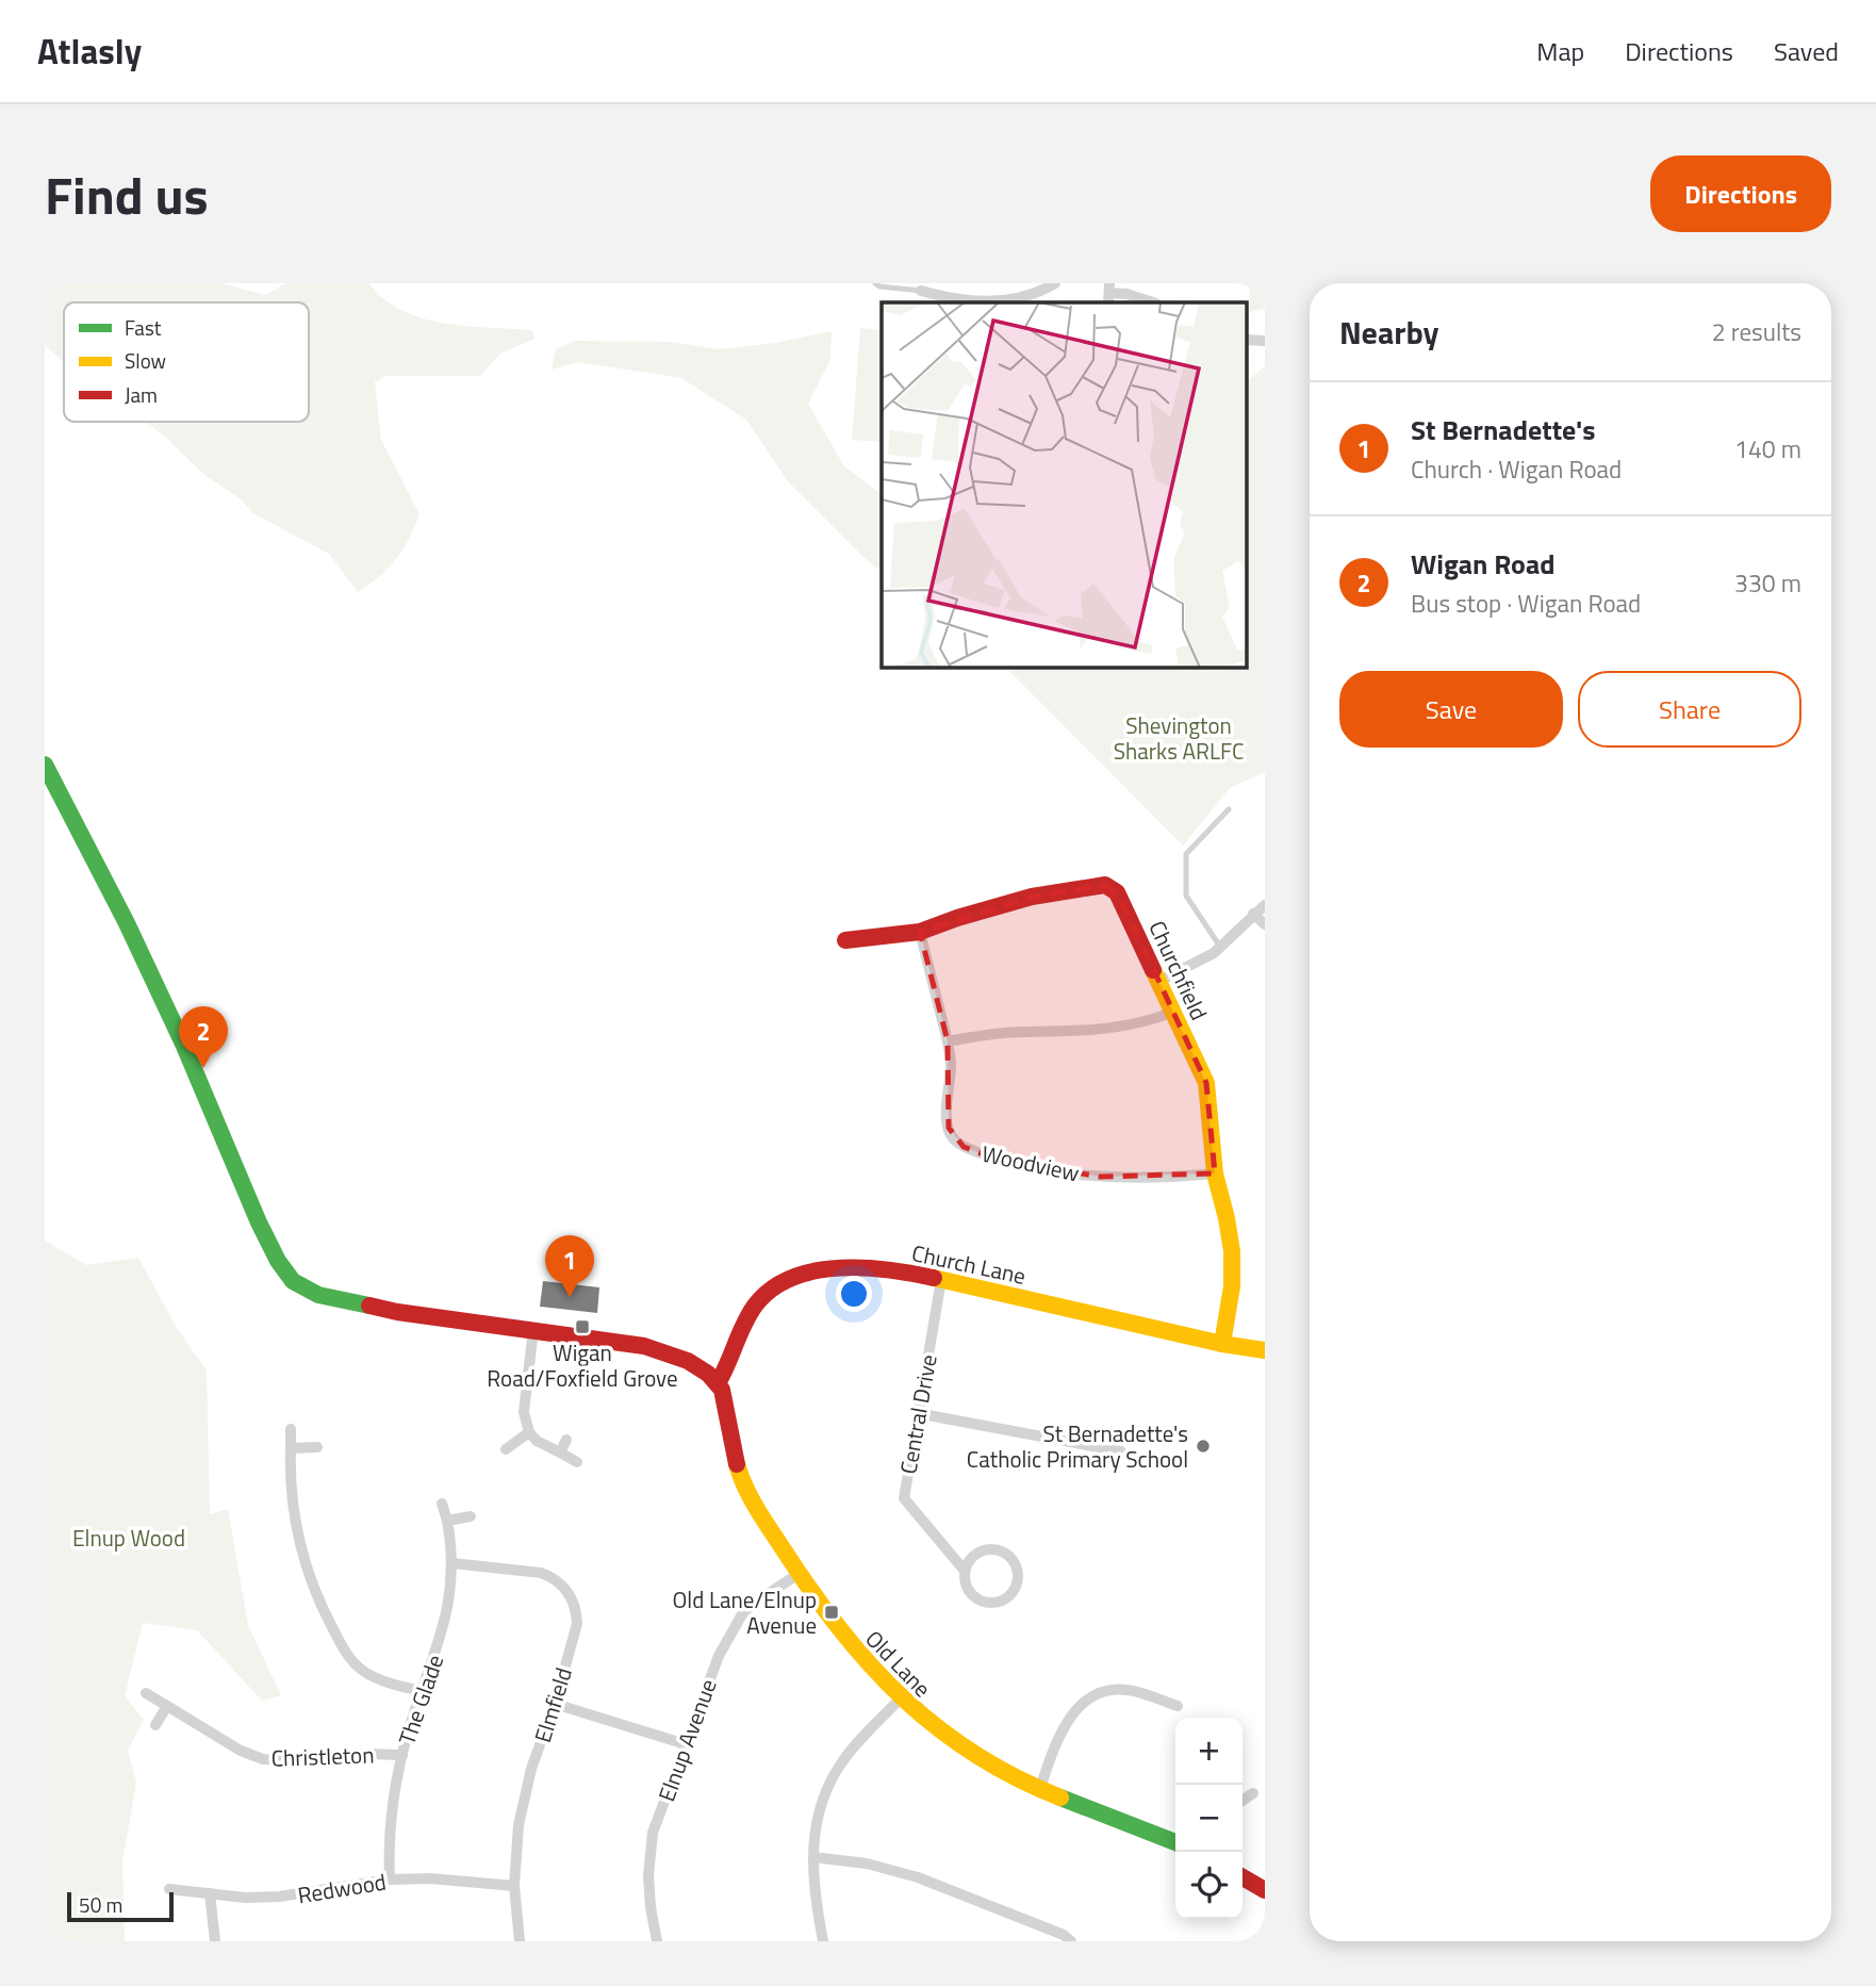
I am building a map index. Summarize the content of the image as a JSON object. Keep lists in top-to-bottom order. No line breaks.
{"streets":{"main road":["Churchfield","Church Lane","Old Lane"],"street":["Woodview","Central Drive","The Glade","Elmfield","Elnup Avenue","Christleton","Redwood"]},"crossings":[["Churchfield","Woodview"],["Churchfield","Church Lane"],["Church Lane","Central Drive"],["Church Lane","Old Lane"],["Old Lane","Elnup Avenue"],["The Glade","Elmfield"],["The Glade","Christleton"],["The Glade","Redwood"],["Elmfield","Redwood"]],"parks":["Shevington Sharks ARLFC","Elnup Wood"],"places":{"transit":["Wigan Road/Foxfield Grove","Old Lane/Elnup Avenue"],"other":["St Bernadette's Catholic Primary School"]},"legend":["Fast","Slow","Jam"],"scale_bar":"50 m","page":{"header":"Atlasly","nav":["Map","Directions","Saved"],"title":"Find us","buttons":["Directions",["Save","Share"]],"heading":["Nearby","2 results"],"list":[{"mark":"1","name":"St Bernadette's","note":"Church · Wigan Road","value":"140 m"},{"mark":"2","name":"Wigan Road","note":"Bus stop · Wigan Road","value":"330 m"}],"pins":["2","1"],"map_buttons":["+","−"],"scale":"50 m"}}
